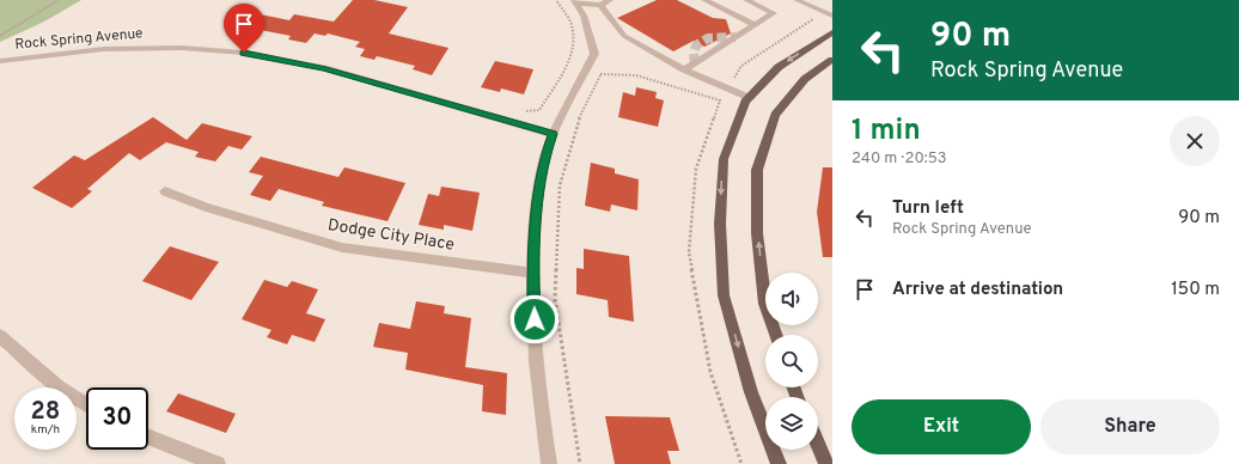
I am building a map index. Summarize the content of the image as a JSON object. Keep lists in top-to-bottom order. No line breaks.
{"streets":{"street":["Rock Spring Avenue","Dodge City Place"]},"page":{"turn":["90 m","Rock Spring Avenue"],"heading":["1 min","240 m · 20:53"],"list":[{"name":"Turn left","note":"Rock Spring Avenue","value":"90 m"},{"name":"Arrive at destination","value":"150 m"}],"speed":"28 km/h","limit":"30","buttons":["Exit","Share"]}}
